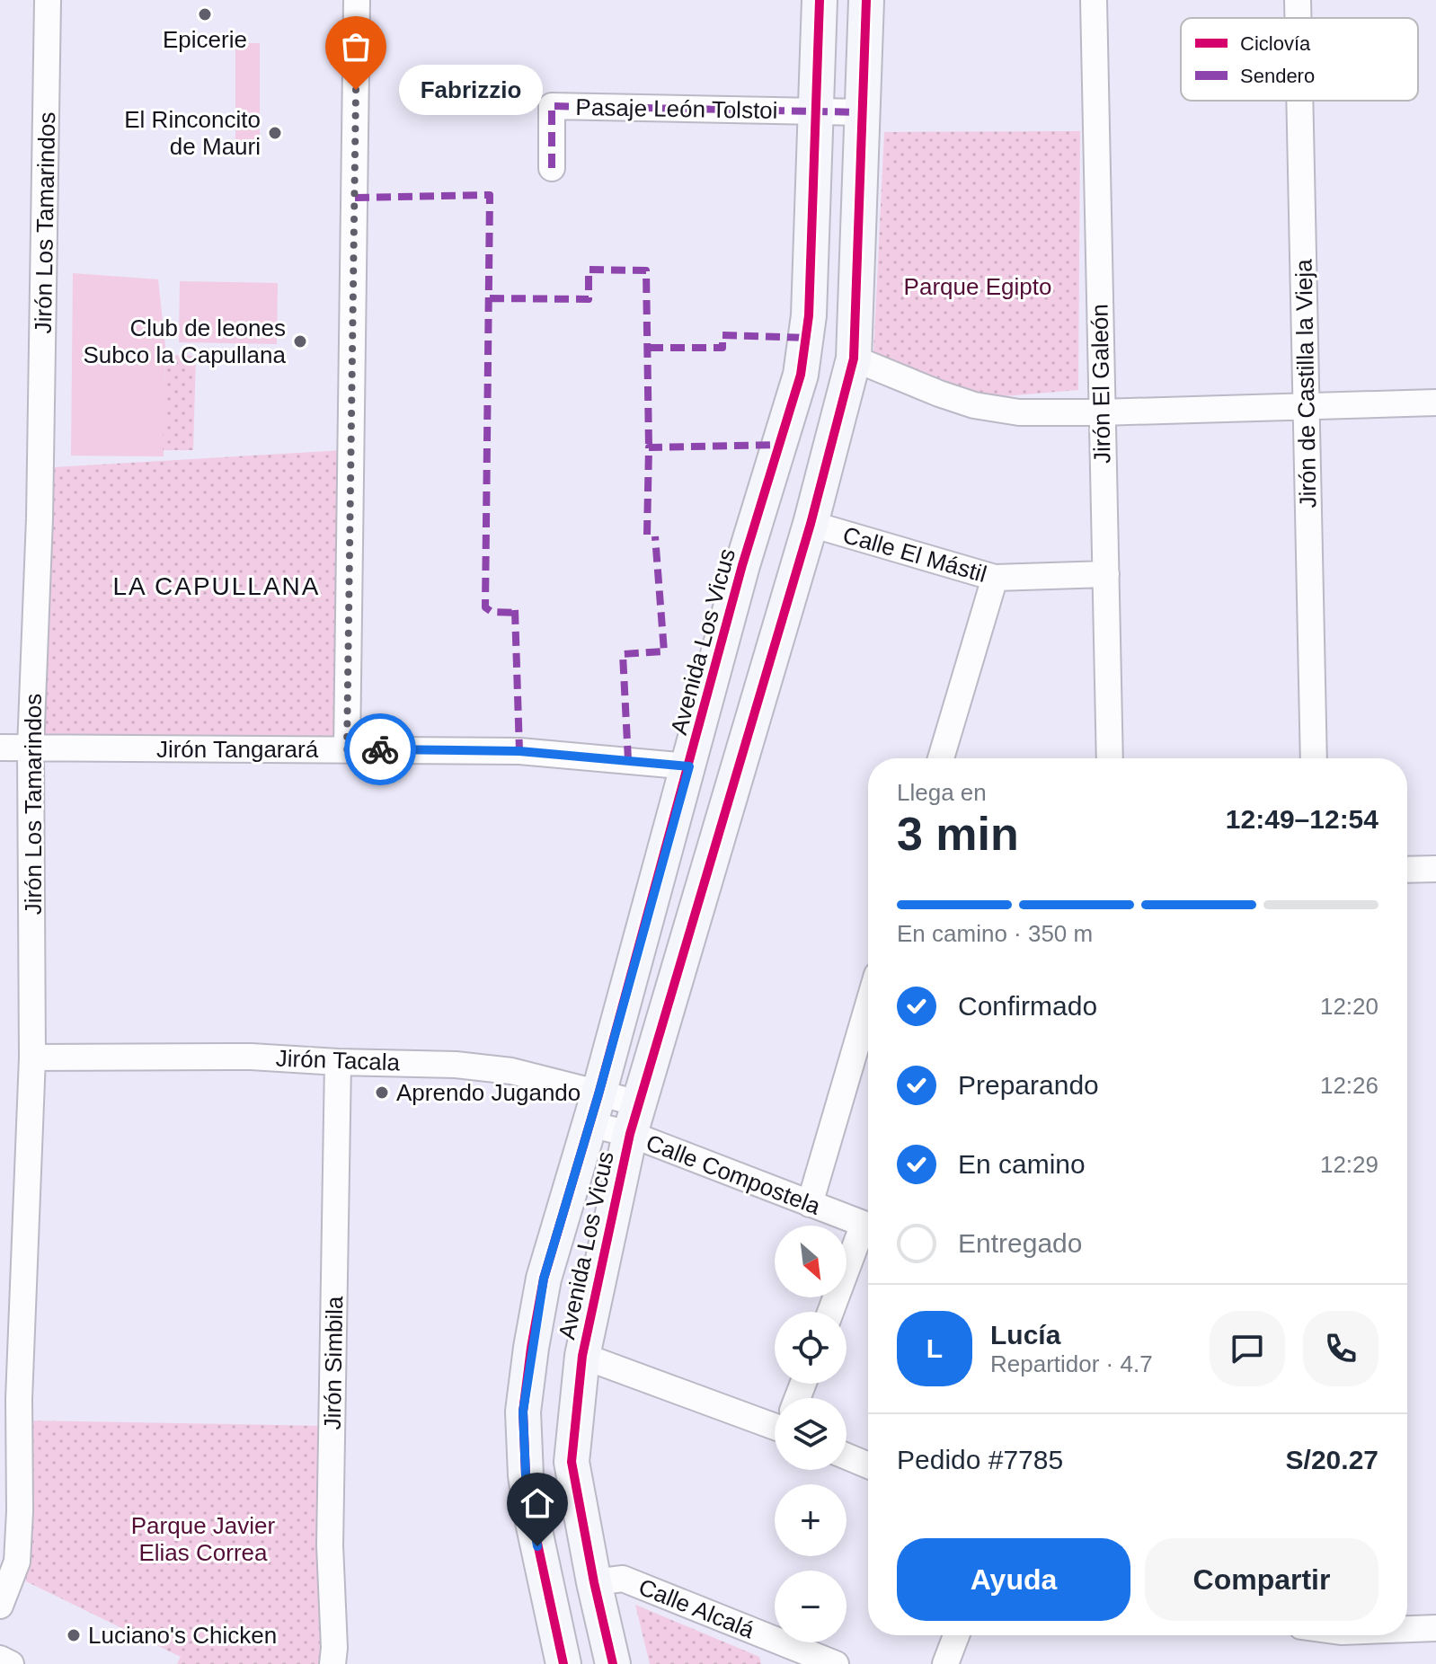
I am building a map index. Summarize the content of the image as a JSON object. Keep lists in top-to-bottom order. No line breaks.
{"streets":{"street":["Pasaje León Tolstoi","Jirón Los Tamarindos","Jirón El Galeón","Jirón de Castilla la Vieja","Calle El Mástil","Avenida Los Vicus","Jirón Tangarará","Jirón Tacala","Calle Compostela","Jirón Simbila","Calle Alcalá"]},"crossings":[["Pasaje León Tolstoi","Avenida Los Vicus"],["Jirón Los Tamarindos","Jirón Tangarará"],["Jirón Los Tamarindos","Jirón Tacala"],["Jirón El Galeón","Calle El Mástil"],["Calle El Mástil","Avenida Los Vicus"],["Avenida Los Vicus","Jirón Tangarará"],["Avenida Los Vicus","Jirón Tacala"],["Avenida Los Vicus","Calle Compostela"],["Avenida Los Vicus","Calle Alcalá"],["Jirón Tacala","Jirón Simbila"]],"districts":["LA CAPULLANA"],"parks":["Parque Egipto","Parque Javier Elias Correa"],"places":["Epicerie","Fabrizzio","El Rinconcito de Mauri","Club de leones Subco la Capullana","Aprendo Jugando","Luciano's Chicken"],"legend":["Ciclovía","Sendero"],"north":"bottom right","page":{"bubble":"Fabrizzio","heading":["3 min","Llega en","12:49–12:54"],"panel":["Lucía","Repartidor · 4.7","Pedido #7785","S/20.27"],"bar":"En camino · 350 m","list":[["Confirmado","12:20"],["Preparando","12:26"],["En camino","12:29"],"Entregado"],"map_buttons":["+","−"],"round":"L","buttons":["Ayuda","Compartir"]}}
